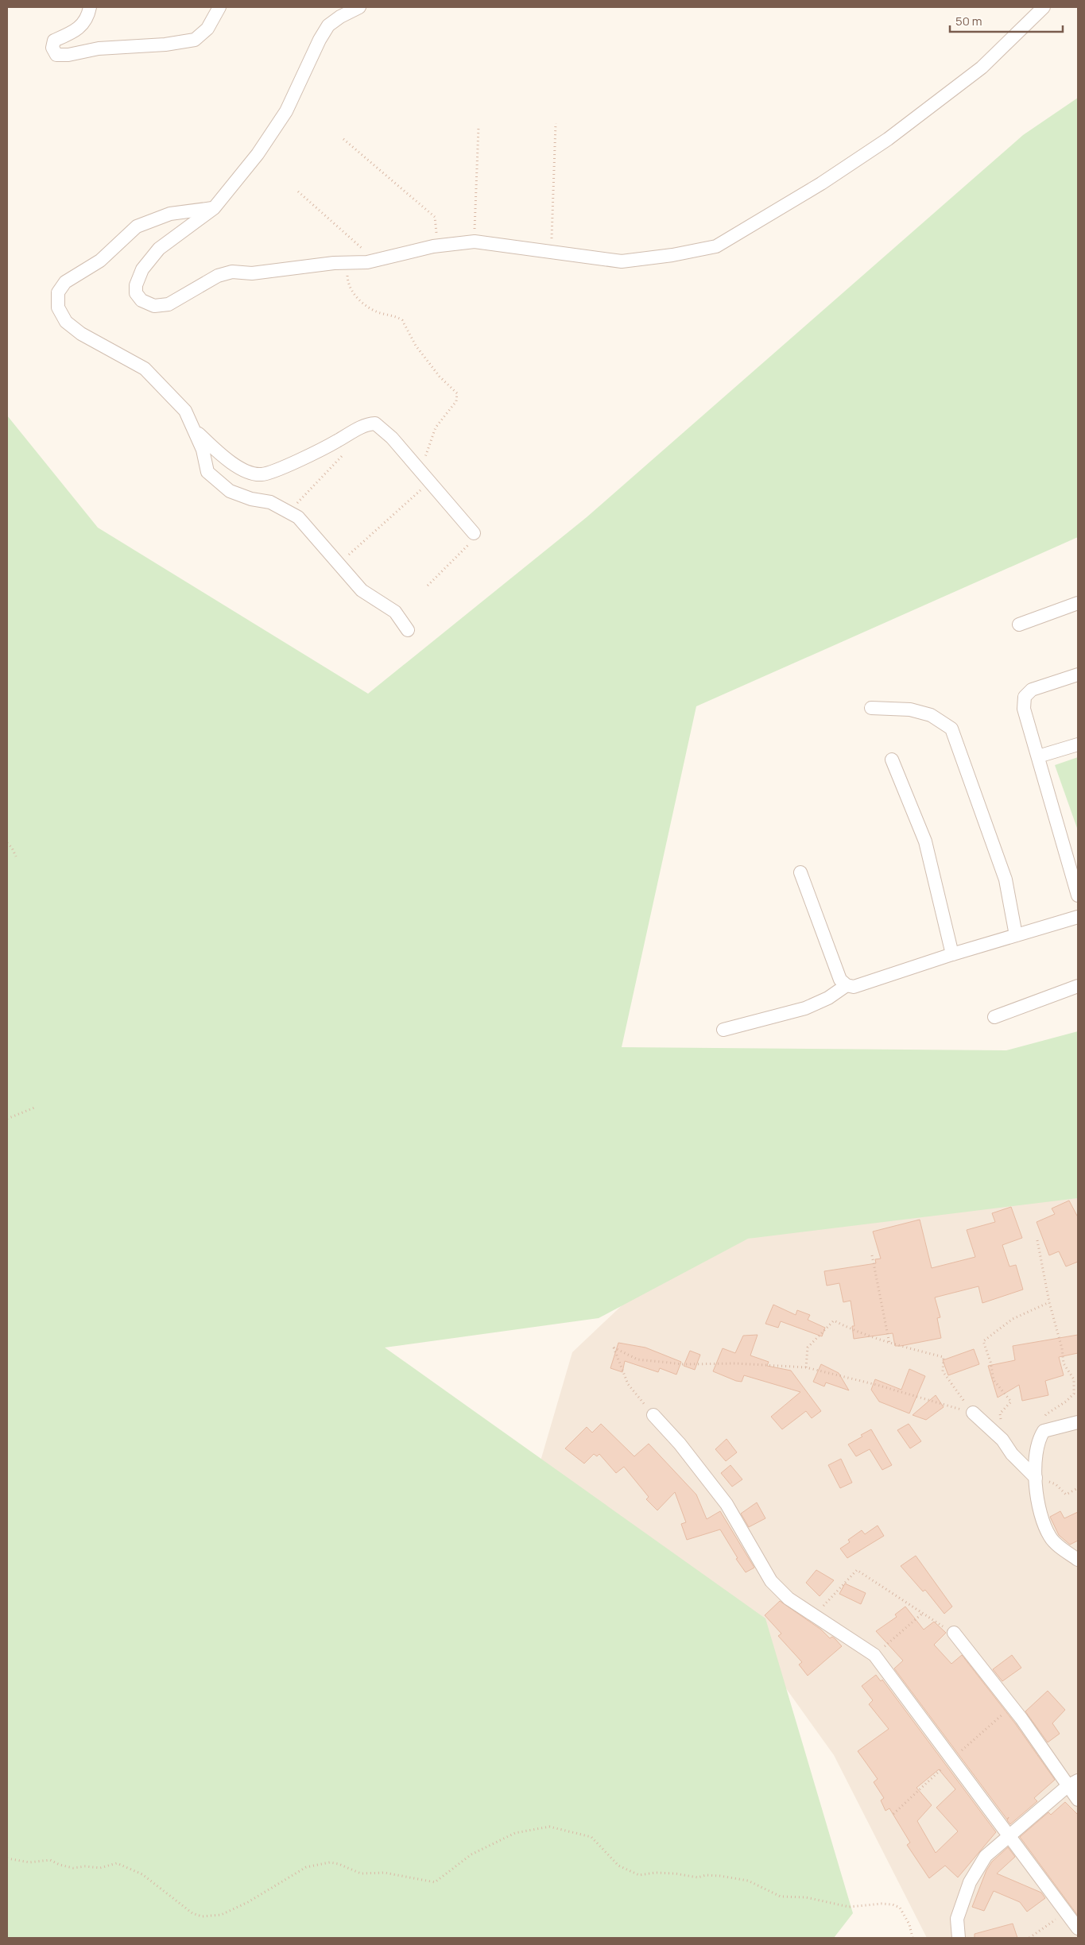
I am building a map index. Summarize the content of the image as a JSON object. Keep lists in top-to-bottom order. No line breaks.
{"scale_bar":"50 m"}
